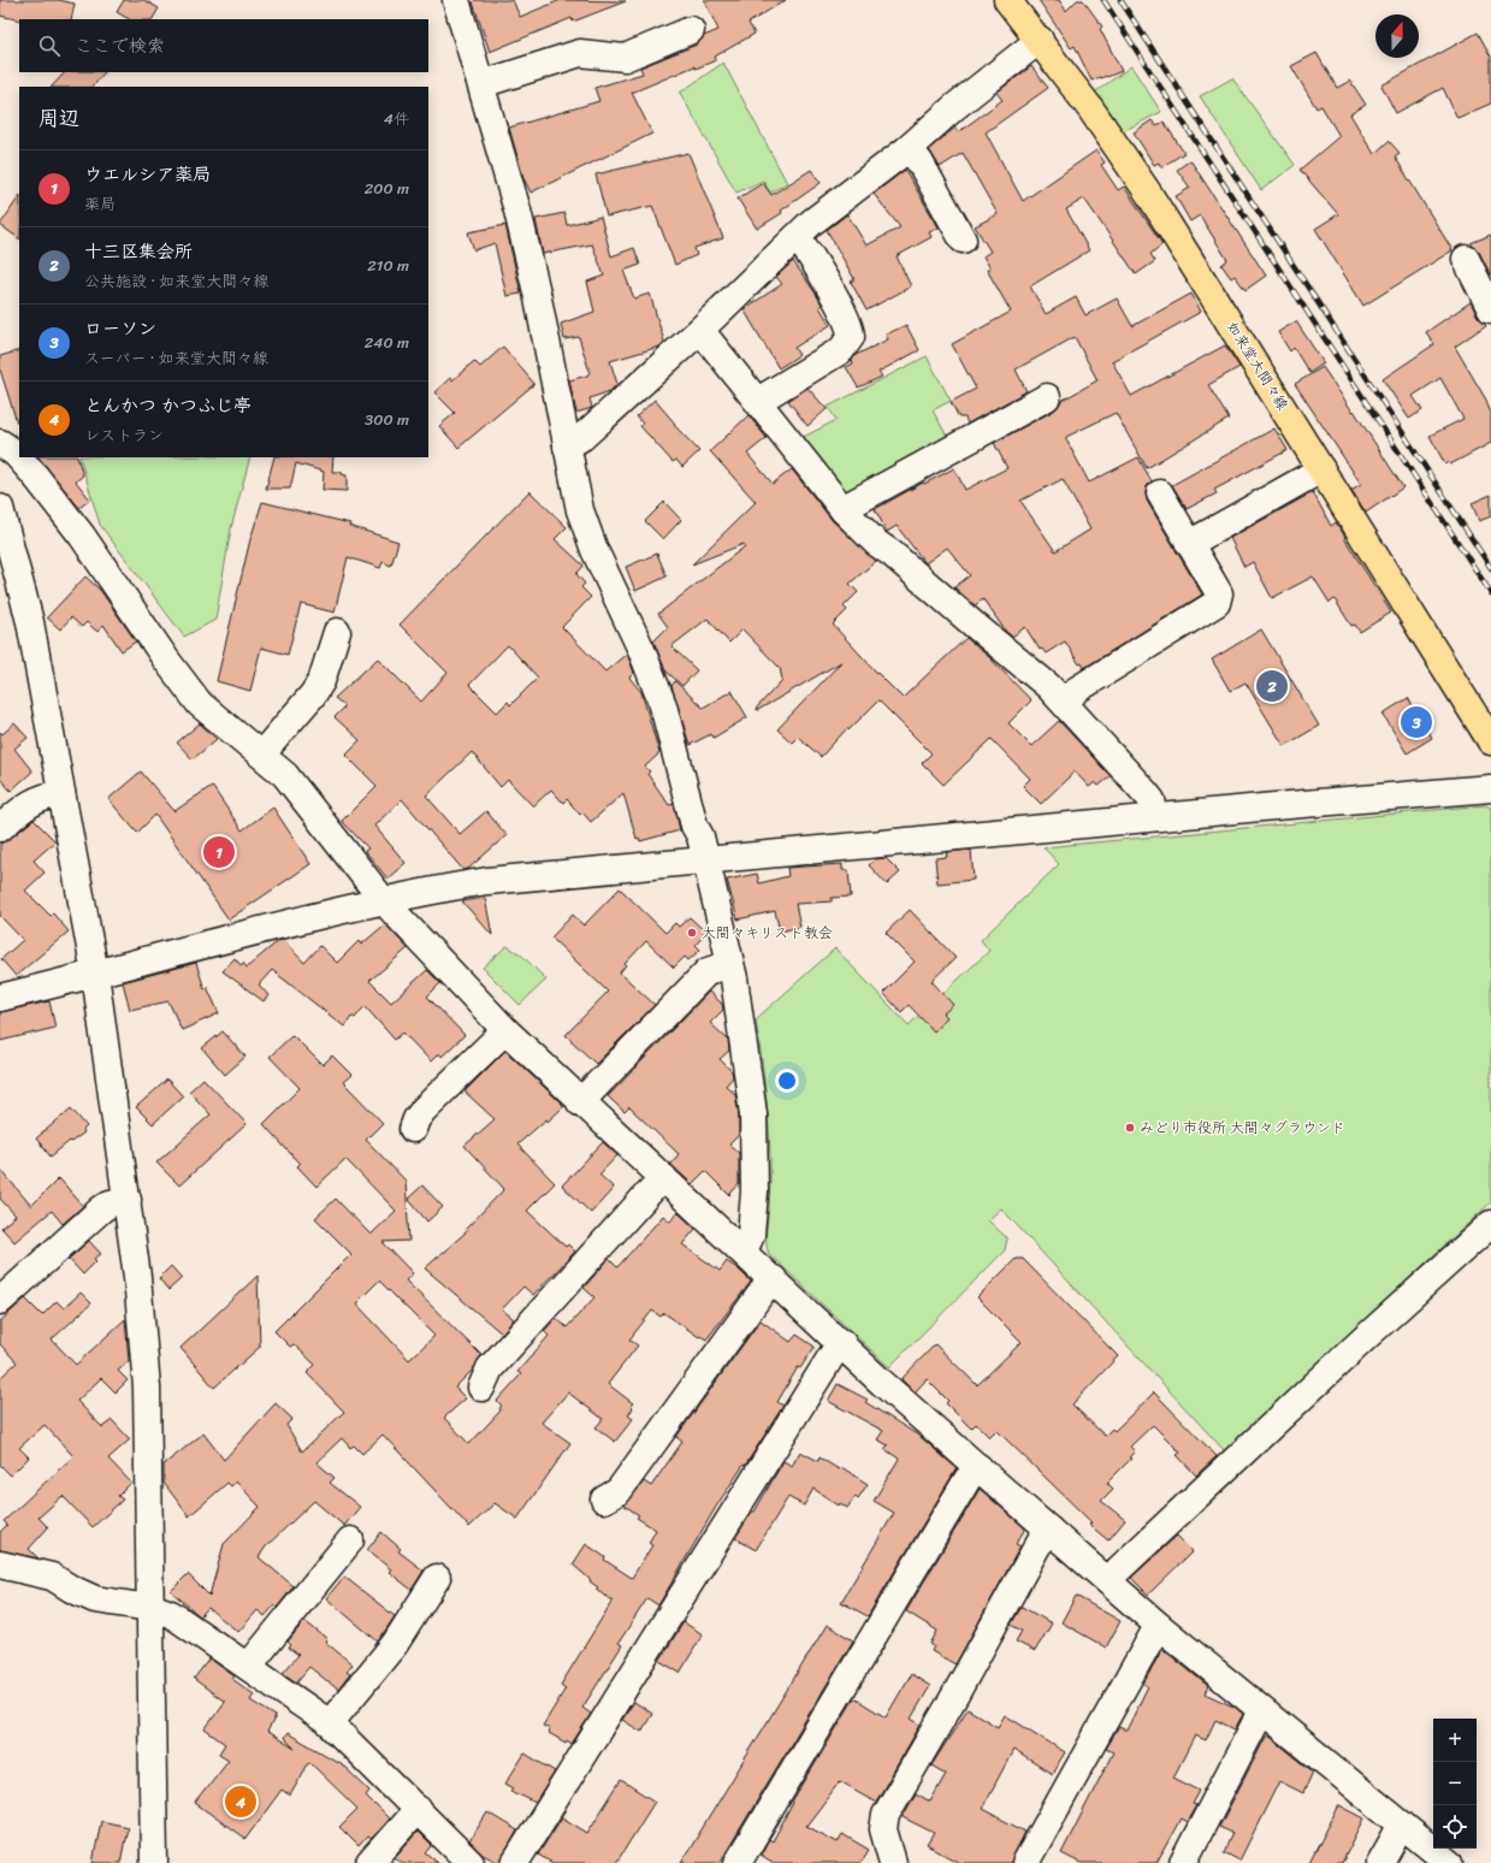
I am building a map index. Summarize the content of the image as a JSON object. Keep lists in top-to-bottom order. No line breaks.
{"streets":{"main road":["如来堂大間々線"]},"places":["大間々キリスト教会","みどり市役所 大間々グラウンド"],"north":"top","page":{"search":"ここで検索","heading":["周辺","4件"],"list":[{"mark":"1","name":"ウエルシア薬局","note":"薬局","value":"200 m"},{"mark":"2","name":"十三区集会所","note":"公共施設 · 如来堂大間々線","value":"210 m"},{"mark":"3","name":"ローソン","note":"スーパー · 如来堂大間々線","value":"240 m"},{"mark":"4","name":"とんかつ かつふじ亭","note":"レストラン","value":"300 m"}],"pins":["2","3","1","4"],"map_buttons":["+","−"]}}
